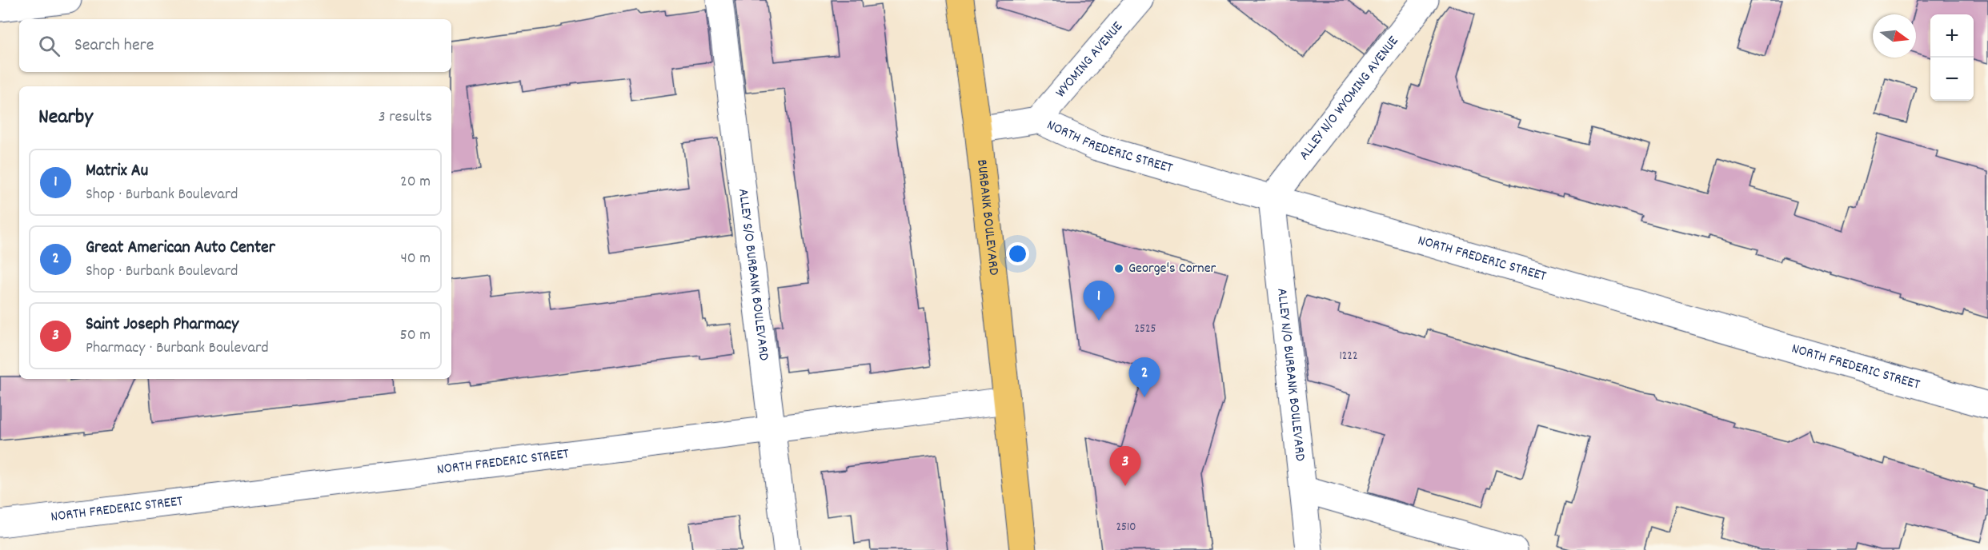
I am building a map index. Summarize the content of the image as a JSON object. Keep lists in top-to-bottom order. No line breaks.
{"streets":{"main road":["BURBANK BOULEVARD"],"street":["WYOMING AVENUE","ALLEY N/O WYOMING AVENUE","NORTH FREDERIC STREET","ALLEY S/O BURBANK BOULEVARD","ALLEY N/O BURBANK BOULEVARD"]},"crossings":[["WYOMING AVENUE","NORTH FREDERIC STREET"],["ALLEY N/O WYOMING AVENUE","NORTH FREDERIC STREET"],["ALLEY N/O WYOMING AVENUE","ALLEY N/O BURBANK BOULEVARD"],["NORTH FREDERIC STREET","BURBANK BOULEVARD"],["NORTH FREDERIC STREET","ALLEY S/O BURBANK BOULEVARD"],["NORTH FREDERIC STREET","ALLEY N/O BURBANK BOULEVARD"]],"places":["George's Corner"],"house_numbers":["2525","1222","2510"],"north":"right","page":{"map_buttons":["+","−"],"search":"Search here","heading":["Nearby","3 results"],"list":[{"mark":"1","name":"Matrix Au","note":"Shop · Burbank Boulevard","value":"20 m"},{"mark":"2","name":"Great American Auto Center","note":"Shop · Burbank Boulevard","value":"40 m"},{"mark":"3","name":"Saint Joseph Pharmacy","note":"Pharmacy · Burbank Boulevard","value":"50 m"}],"pins":["1","2","3"]}}
